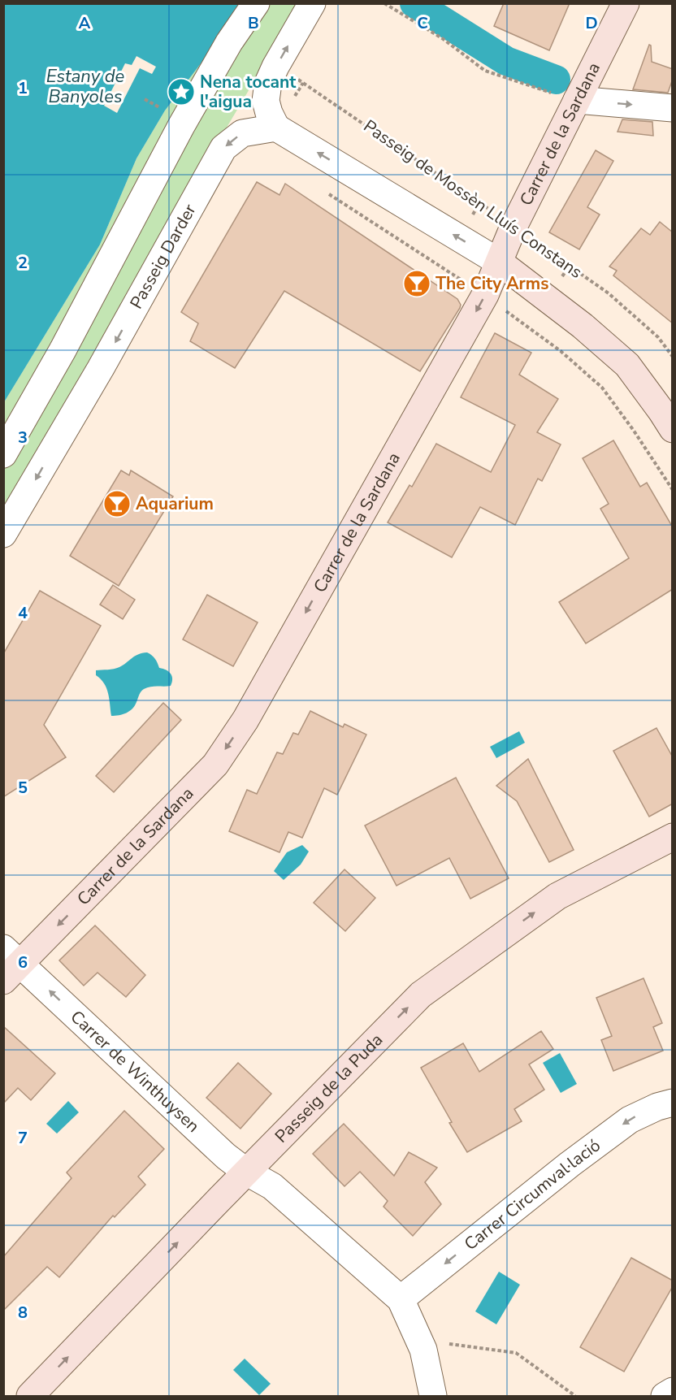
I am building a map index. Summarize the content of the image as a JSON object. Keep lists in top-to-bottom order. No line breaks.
{"streets":{"main road":["Carrer de la Sardana","Passeig de la Puda"],"street":["Passeig Darder","Carrer de Winthuysen","Carrer Circumval·lació"],"path":["Passeig de Mossèn Lluís Constans"]},"crossings":[["Carrer de la Sardana","Passeig de Mossèn Lluís Constans"],["Carrer de la Sardana","Carrer de Winthuysen"],["Carrer de Winthuysen","Passeig de la Puda"],["Carrer de Winthuysen","Carrer Circumval·lació"]],"one_way":["Carrer de la Sardana","Carrer de Winthuysen","Passeig de la Puda","Carrer Circumval·lació"],"water":["Estany de Banyoles"],"places":{"place":["Nena tocant l'aigua"],"bar":["The City Arms","Aquarium"]},"grid":{"columns":["A","B","C","D"],"rows":["1","2","3","4","5","6","7","8"]}}
